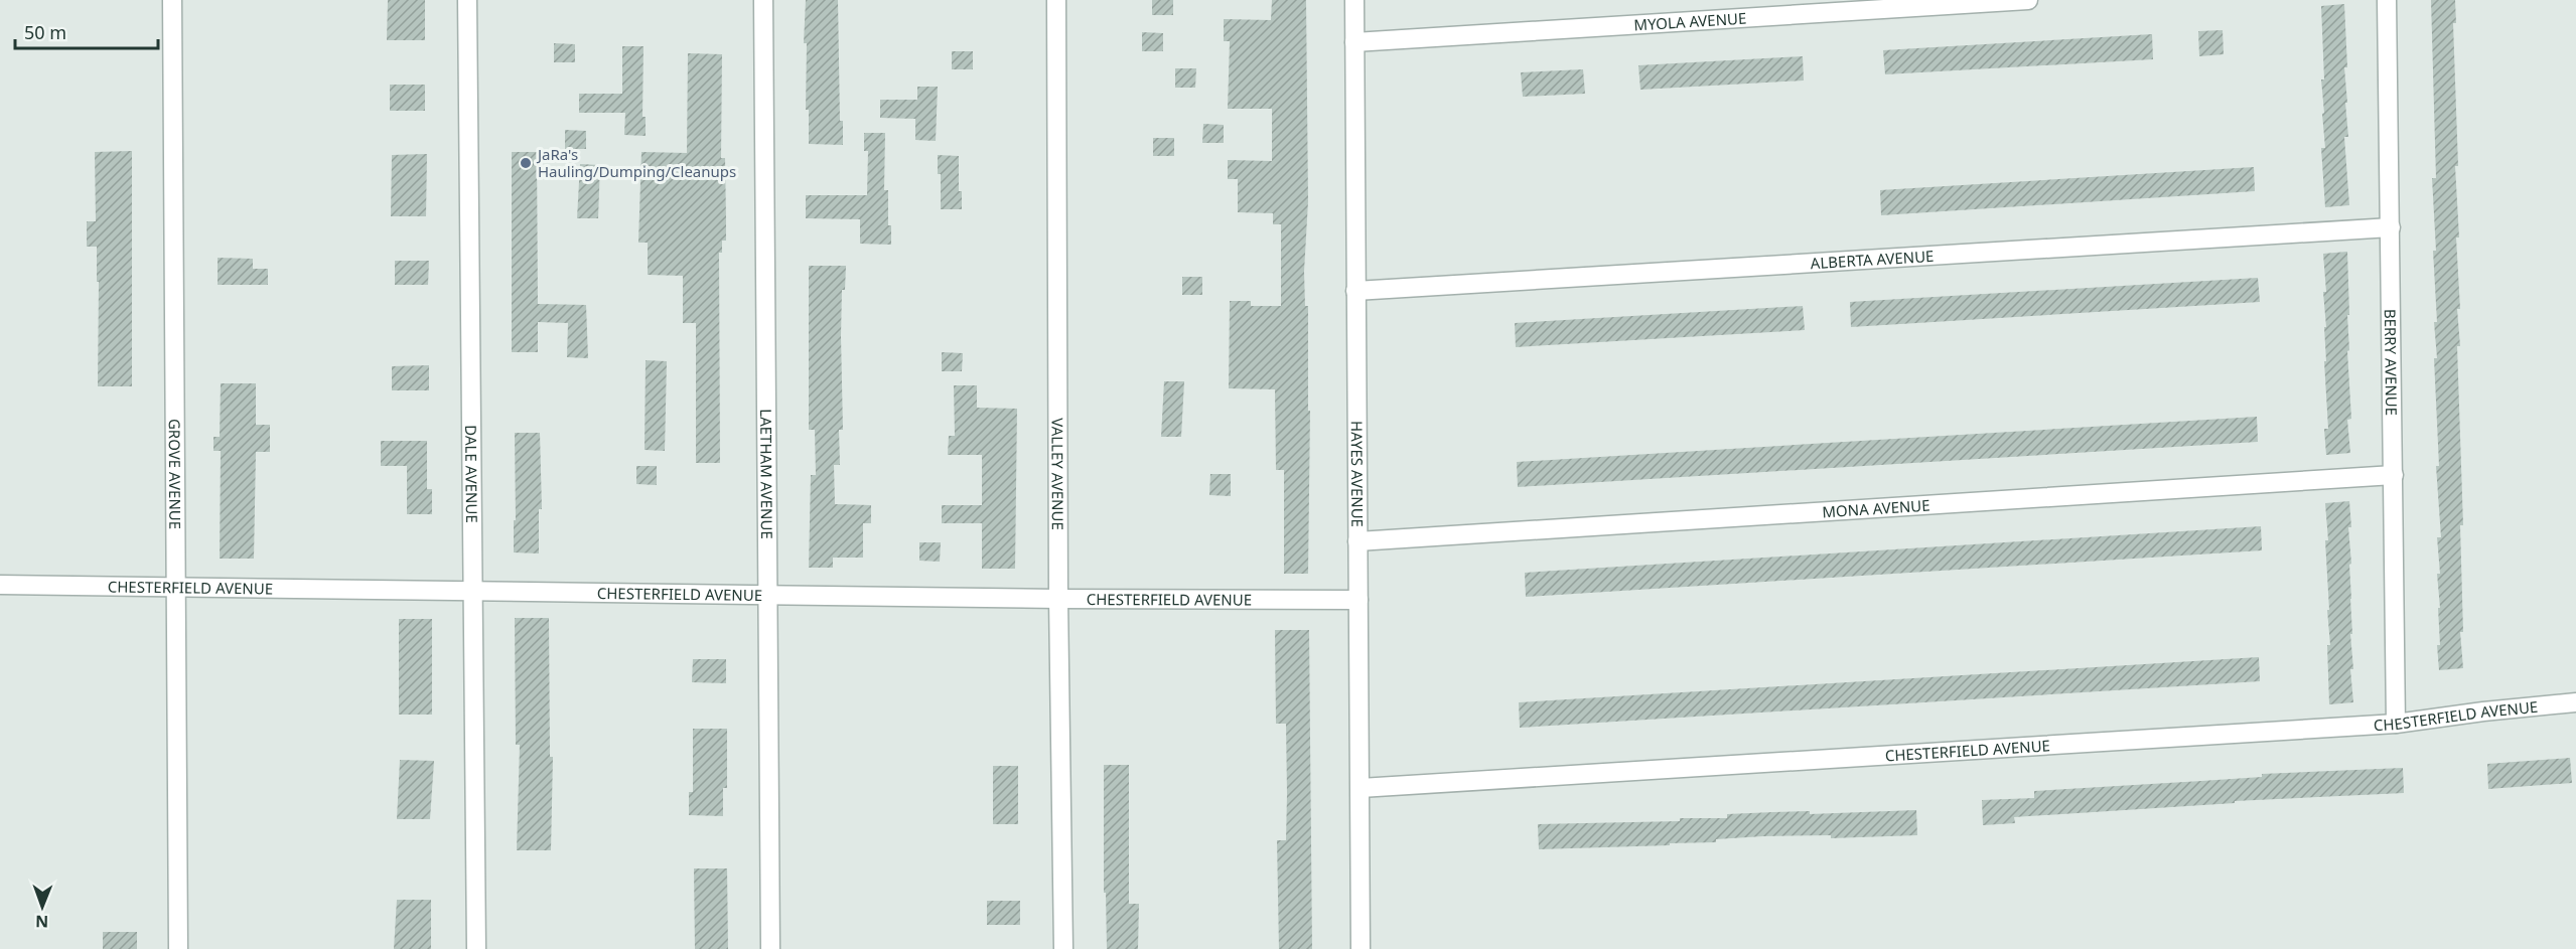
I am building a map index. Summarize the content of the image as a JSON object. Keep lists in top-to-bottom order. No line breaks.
{"streets":{"street":["MYOLA AVENUE","ALBERTA AVENUE","BERRY AVENUE","GROVE AVENUE","DALE AVENUE","LAETHAM AVENUE","VALLEY AVENUE","HAYES AVENUE","MONA AVENUE","CHESTERFIELD AVENUE"]},"crossings":[["MYOLA AVENUE","HAYES AVENUE"],["ALBERTA AVENUE","BERRY AVENUE"],["ALBERTA AVENUE","HAYES AVENUE"],["BERRY AVENUE","MONA AVENUE"],["BERRY AVENUE","CHESTERFIELD AVENUE"],["GROVE AVENUE","CHESTERFIELD AVENUE"],["DALE AVENUE","CHESTERFIELD AVENUE"],["LAETHAM AVENUE","CHESTERFIELD AVENUE"],["VALLEY AVENUE","CHESTERFIELD AVENUE"],["HAYES AVENUE","MONA AVENUE"],["HAYES AVENUE","CHESTERFIELD AVENUE"]],"places":["JaRa's Hauling/Dumping/Cleanups"],"scale_bar":"50 m","north":"bottom"}
